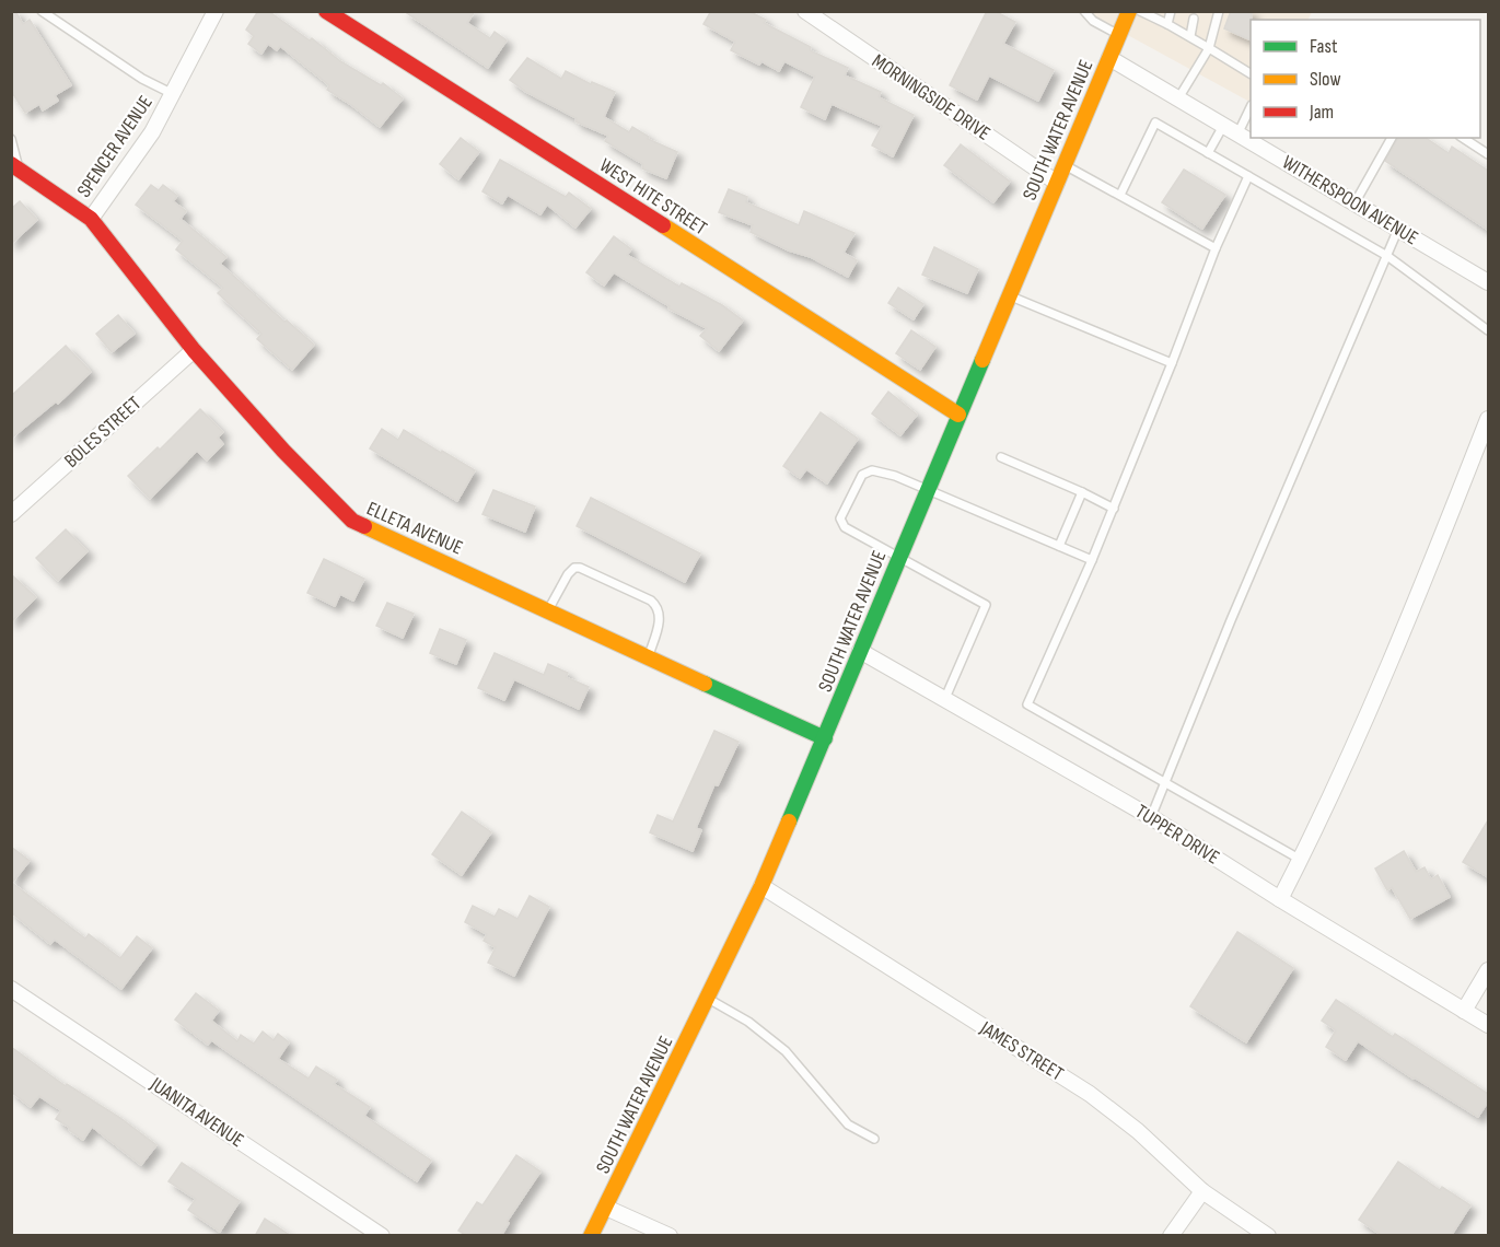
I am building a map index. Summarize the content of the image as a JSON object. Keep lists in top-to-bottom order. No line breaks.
{"streets":{"street":["MORNINGSIDE DRIVE","SOUTH WATER AVENUE","SPENCER AVENUE","WEST HITE STREET","WITHERSPOON AVENUE","BOLES STREET","ELLETA AVENUE","TUPPER DRIVE","JAMES STREET","JUANITA AVENUE"]},"crossings":[["MORNINGSIDE DRIVE","SOUTH WATER AVENUE"],["SOUTH WATER AVENUE","WEST HITE STREET"],["SOUTH WATER AVENUE","WITHERSPOON AVENUE"],["SOUTH WATER AVENUE","ELLETA AVENUE"],["SOUTH WATER AVENUE","TUPPER DRIVE"],["SOUTH WATER AVENUE","JAMES STREET"],["SPENCER AVENUE","ELLETA AVENUE"],["BOLES STREET","ELLETA AVENUE"]],"legend":["Fast","Slow","Jam"]}
